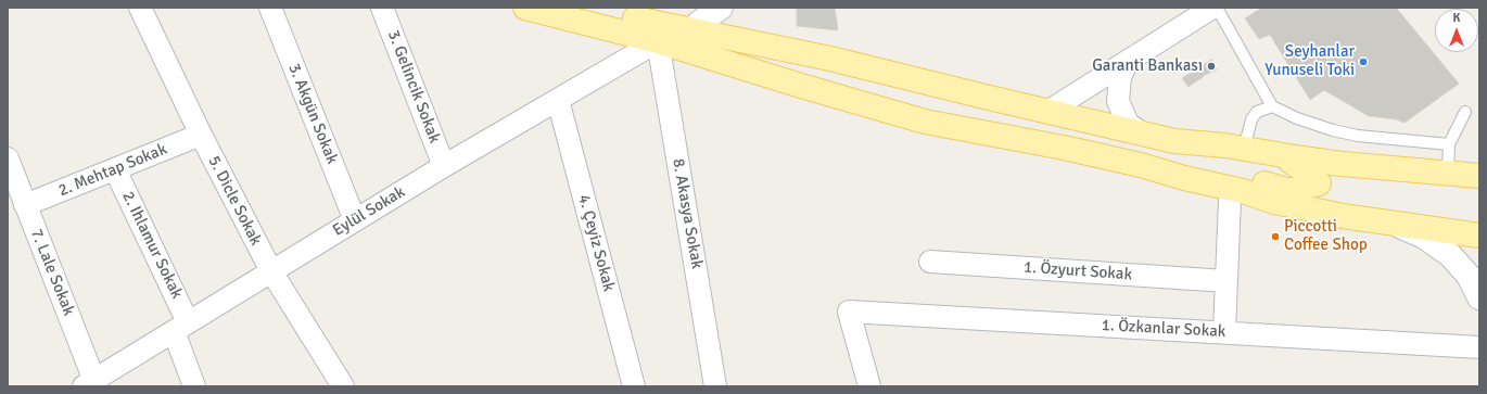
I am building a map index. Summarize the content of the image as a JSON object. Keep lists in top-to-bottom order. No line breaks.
{"streets":{"street":["3. Gelincik Sokak","3. Akgün Sokak","2. Mehtap Sokak","5. Dicle Sokak","Eylül Sokak","8. Akasya Sokak","4. Çeyiz Sokak","2. Ihlamur Sokak","1. Özyurt Sokak","7. Lale Sokak","1. Özkanlar Sokak"]},"crossings":[["3. Gelincik Sokak","Eylül Sokak"],["3. Akgün Sokak","Eylül Sokak"],["2. Mehtap Sokak","5. Dicle Sokak"],["2. Mehtap Sokak","2. Ihlamur Sokak"],["2. Mehtap Sokak","7. Lale Sokak"],["5. Dicle Sokak","Eylül Sokak"],["Eylül Sokak","8. Akasya Sokak"],["Eylül Sokak","4. Çeyiz Sokak"],["Eylül Sokak","2. Ihlamur Sokak"],["Eylül Sokak","7. Lale Sokak"]],"places":["Seyhanlar Yunuseli Toki","Garanti Bankası","Piccotti Coffee Shop"],"north":"top"}
